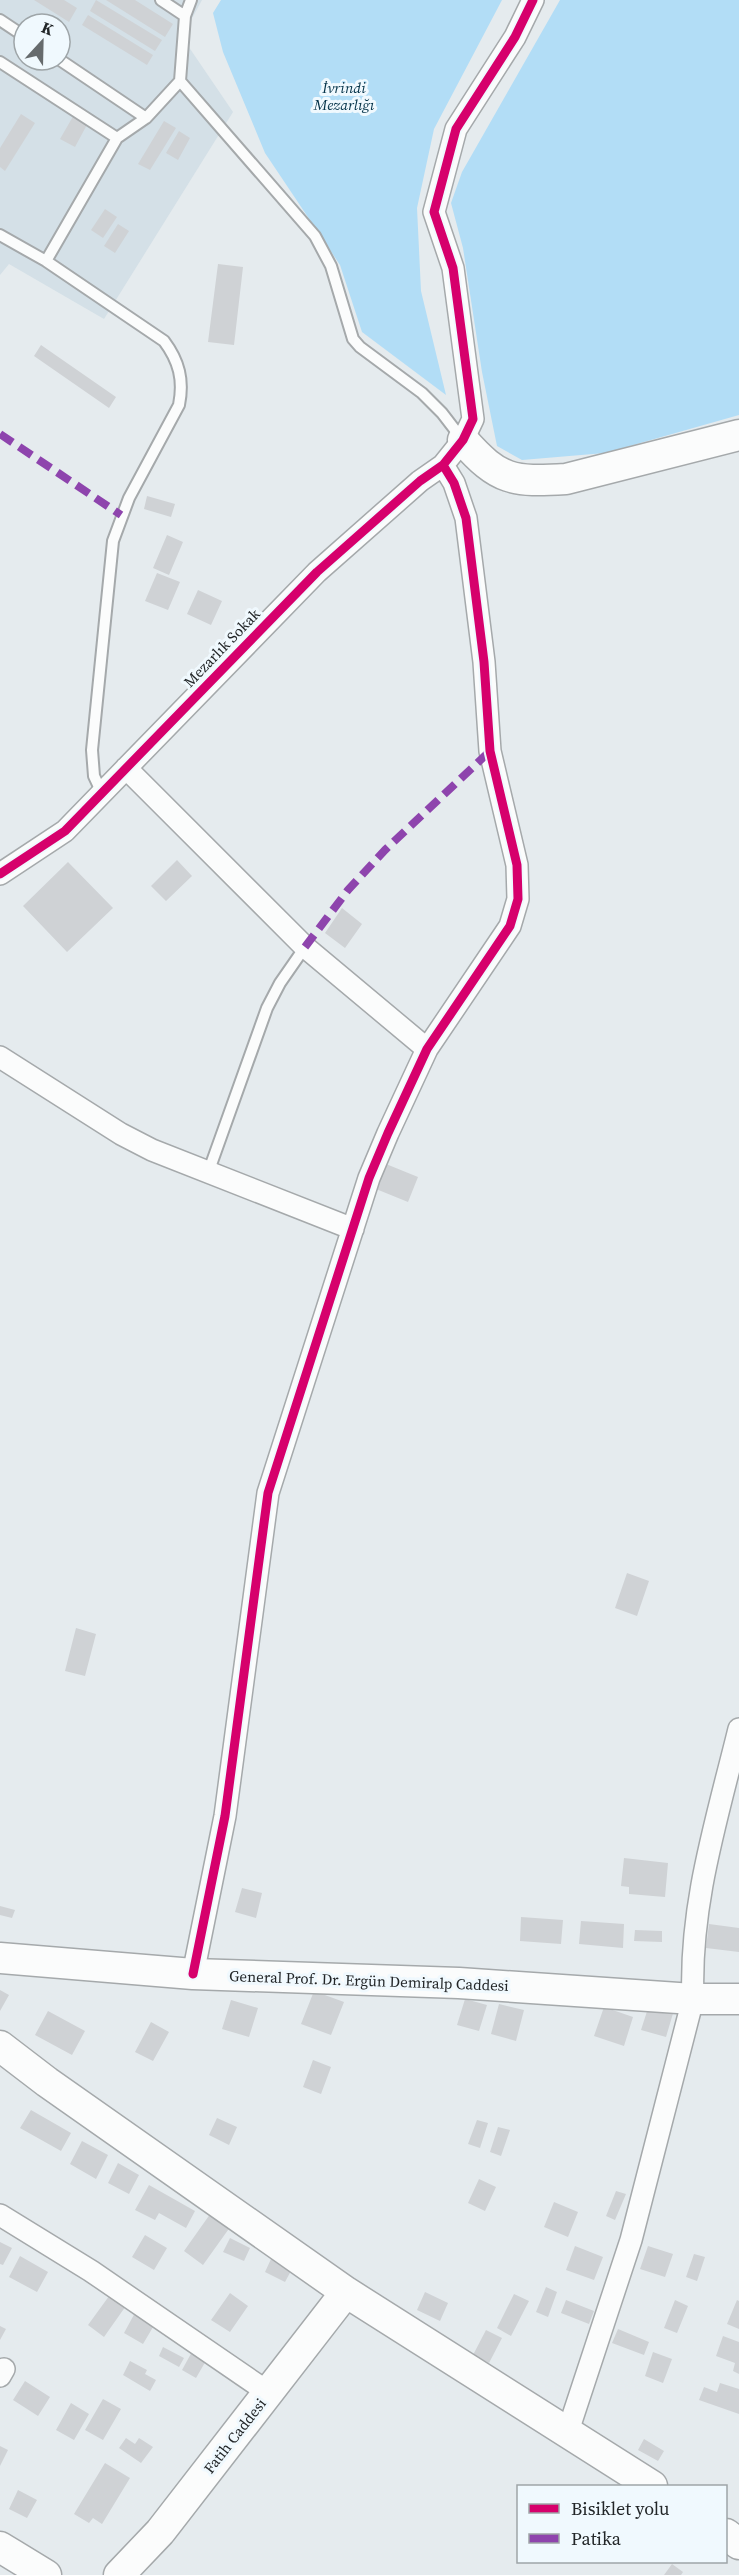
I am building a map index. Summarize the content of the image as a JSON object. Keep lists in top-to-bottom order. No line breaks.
{"streets":{"street":["Mezarlık Sokak","General Prof. Dr. Ergün Demiralp Caddesi","Fatih Caddesi"]},"parks":["İvrindi Mezarlığı"],"legend":["Bisiklet yolu","Patika"],"north":"top"}
